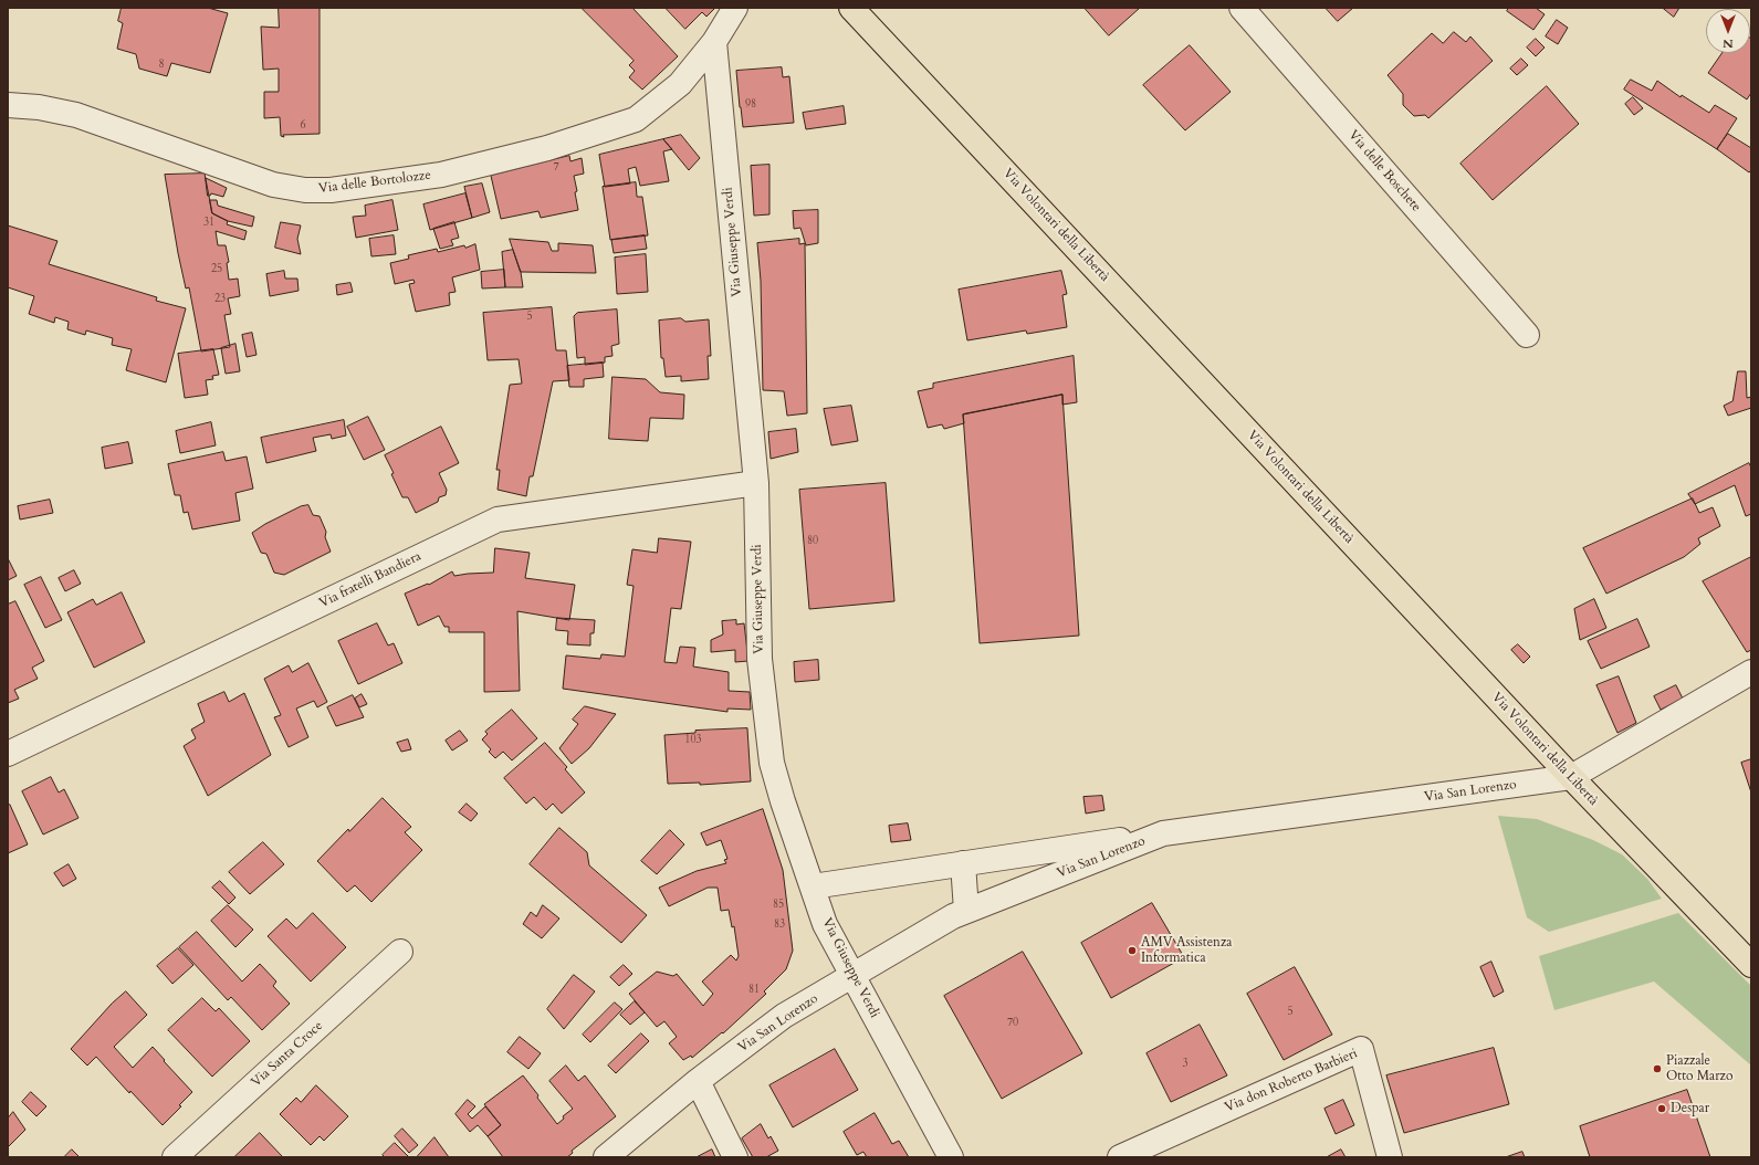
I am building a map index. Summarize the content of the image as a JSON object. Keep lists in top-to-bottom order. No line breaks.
{"streets":{"main road":["Via Volontari della Libertà"],"street":["Via delle Boschete","Via delle Bortolozze","Via Giuseppe Verdi","Via fratelli Bandiera","Via San Lorenzo","Via Santa Croce","Via don Roberto Barbieri"]},"crossings":[["Via delle Bortolozze","Via Giuseppe Verdi"],["Via Volontari della Libertà","Via San Lorenzo"],["Via Giuseppe Verdi","Via fratelli Bandiera"],["Via Giuseppe Verdi","Via San Lorenzo"]],"places":["AMV Assistenza Informatica","Piazzale Otto Marzo","Despar"],"house_numbers":["8","98","6","7","31","25","23","5","80","103","85","83","81","5","70","3"],"north":"bottom"}
